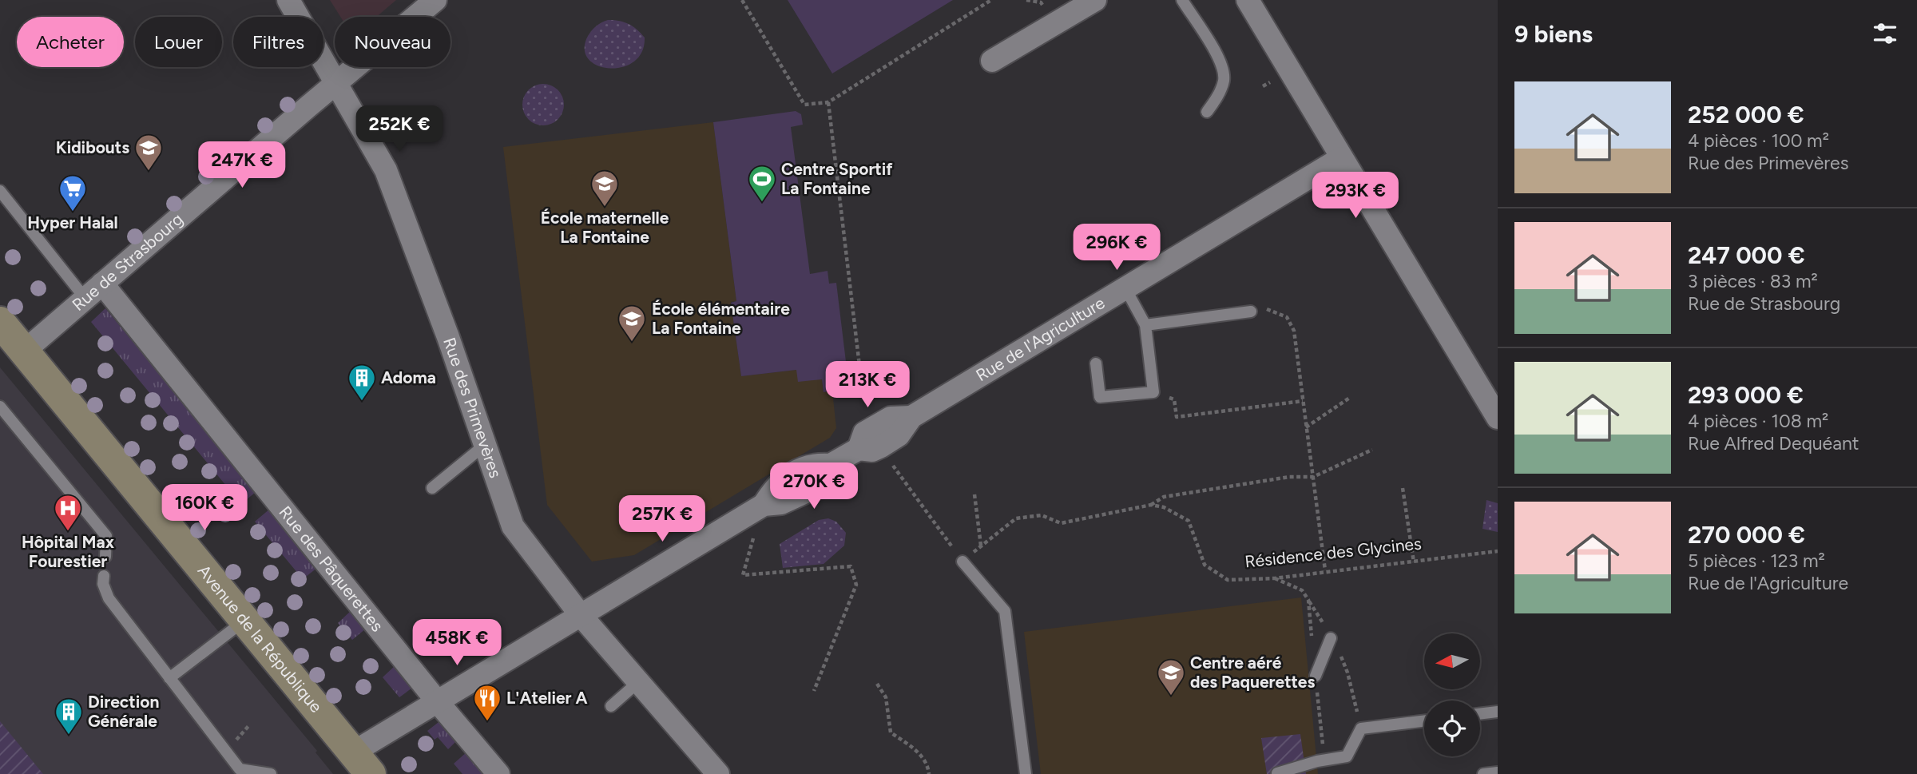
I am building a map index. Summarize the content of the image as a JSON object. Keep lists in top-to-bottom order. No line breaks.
{"streets":{"main road":["Avenue de la République"],"street":["Rue de Strasbourg","Rue de l'Agriculture","Rue des Primevères","Rue des Pâquerettes"],"path":["Résidence des Glycines"]},"crossings":[["Rue de Strasbourg","Rue des Primevères"],["Rue de Strasbourg","Rue des Pâquerettes"],["Rue de Strasbourg","Avenue de la République"],["Rue de l'Agriculture","Rue des Primevères"],["Rue de l'Agriculture","Rue des Pâquerettes"],["Rue de l'Agriculture","Avenue de la République"]],"places":{"school or university":["Kidibouts","École maternelle La Fontaine","École élémentaire La Fontaine","Centre aéré des Paquerettes"],"sports":["Centre Sportif La Fontaine"],"supermarket":["Hyper Halal"],"building":["Adoma","Direction Générale"],"hospital":["Hôpital Max Fourestier"],"restaurant":["L'Atelier A"]},"north":"left","page":{"heading":"9 biens","chip":["Acheter","Louer","Filtres","Nouveau"],"list":[{"name":"252 000 €","note":"4 pièces · 100 m² · Rue des Primevères"},{"name":"247 000 €","note":"3 pièces · 83 m² · Rue de Strasbourg"},{"name":"293 000 €","note":"4 pièces · 108 m² · Rue Alfred Dequéant"},{"name":"270 000 €","note":"5 pièces · 123 m² · Rue de l'Agriculture"}],"price":["252K €","247K €","293K €","296K €","213K €","270K €","160K €","257K €","458K €"]}}
